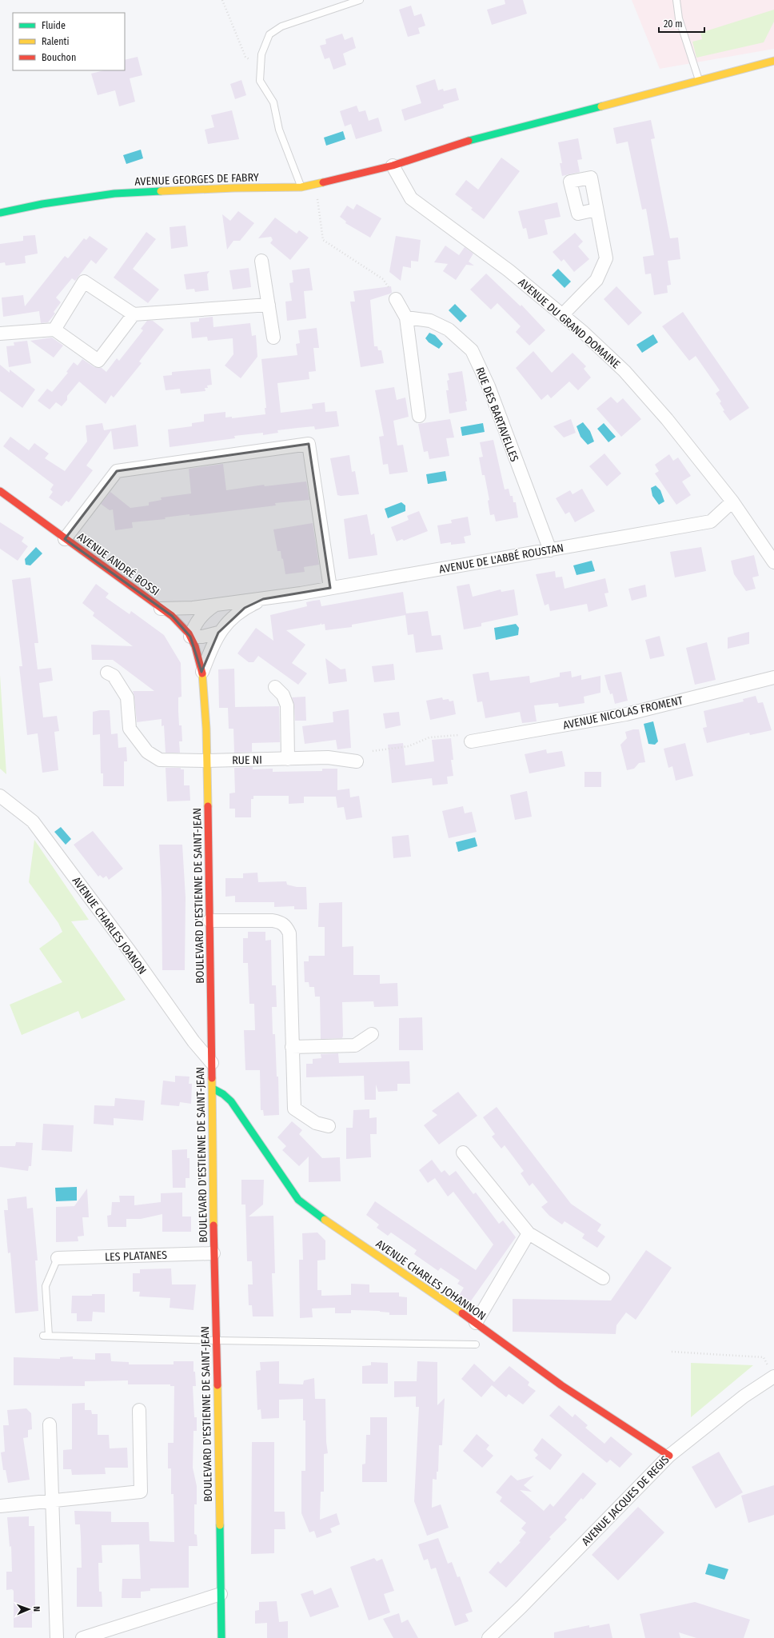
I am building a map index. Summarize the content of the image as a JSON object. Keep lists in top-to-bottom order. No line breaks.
{"streets":{"street":["AVENUE GEORGES DE FABRY","AVENUE DU GRAND DOMAINE","RUE DES BARTAVELLES","AVENUE DE L'ABBÉ ROUSTAN","AVENUE ANDRÉ BOSSI","AVENUE NICOLAS FROMENT","RUE NI","BOULEVARD D'ESTIENNE DE SAINT-JEAN","AVENUE CHARLES JOANON","LES PLATANES","AVENUE CHARLES JOHANNON","AVENUE JACQUES DE REGIS"]},"crossings":[["AVENUE GEORGES DE FABRY","AVENUE DU GRAND DOMAINE"],["AVENUE DU GRAND DOMAINE","AVENUE DE L'ABBÉ ROUSTAN"],["RUE DES BARTAVELLES","AVENUE DE L'ABBÉ ROUSTAN"],["AVENUE DE L'ABBÉ ROUSTAN","AVENUE ANDRÉ BOSSI"],["AVENUE DE L'ABBÉ ROUSTAN","BOULEVARD D'ESTIENNE DE SAINT-JEAN"],["AVENUE ANDRÉ BOSSI","BOULEVARD D'ESTIENNE DE SAINT-JEAN"],["RUE NI","BOULEVARD D'ESTIENNE DE SAINT-JEAN"],["BOULEVARD D'ESTIENNE DE SAINT-JEAN","AVENUE CHARLES JOANON"],["BOULEVARD D'ESTIENNE DE SAINT-JEAN","LES PLATANES"],["BOULEVARD D'ESTIENNE DE SAINT-JEAN","AVENUE CHARLES JOHANNON"],["AVENUE CHARLES JOHANNON","AVENUE JACQUES DE REGIS"]],"legend":["Fluide","Ralenti","Bouchon"],"scale_bar":"20 m","north":"right"}
